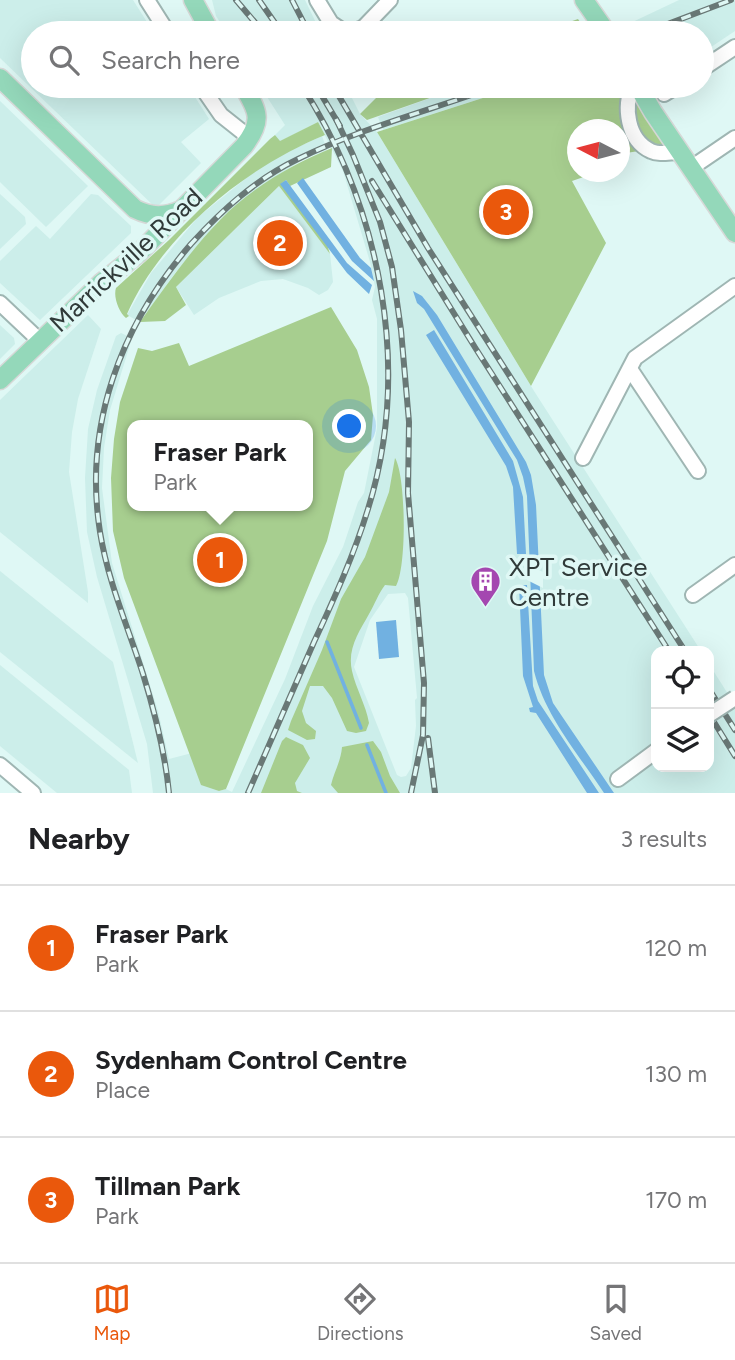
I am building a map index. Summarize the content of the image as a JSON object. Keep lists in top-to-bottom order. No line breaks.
{"streets":{"main road":["Marrickville Road"]},"places":{"building":["XPT Service Centre"]},"north":"left","page":{"search":"Search here","pins":["3","2","1"],"popup":["Fraser Park","Park"],"heading":["Nearby","3 results"],"list":[{"mark":"1","name":"Fraser Park","note":"Park","value":"120 m"},{"mark":"2","name":"Sydenham Control Centre","note":"Place","value":"130 m"},{"mark":"3","name":"Tillman Park","note":"Park","value":"170 m"}],"nav":["Map","Directions","Saved"]}}
